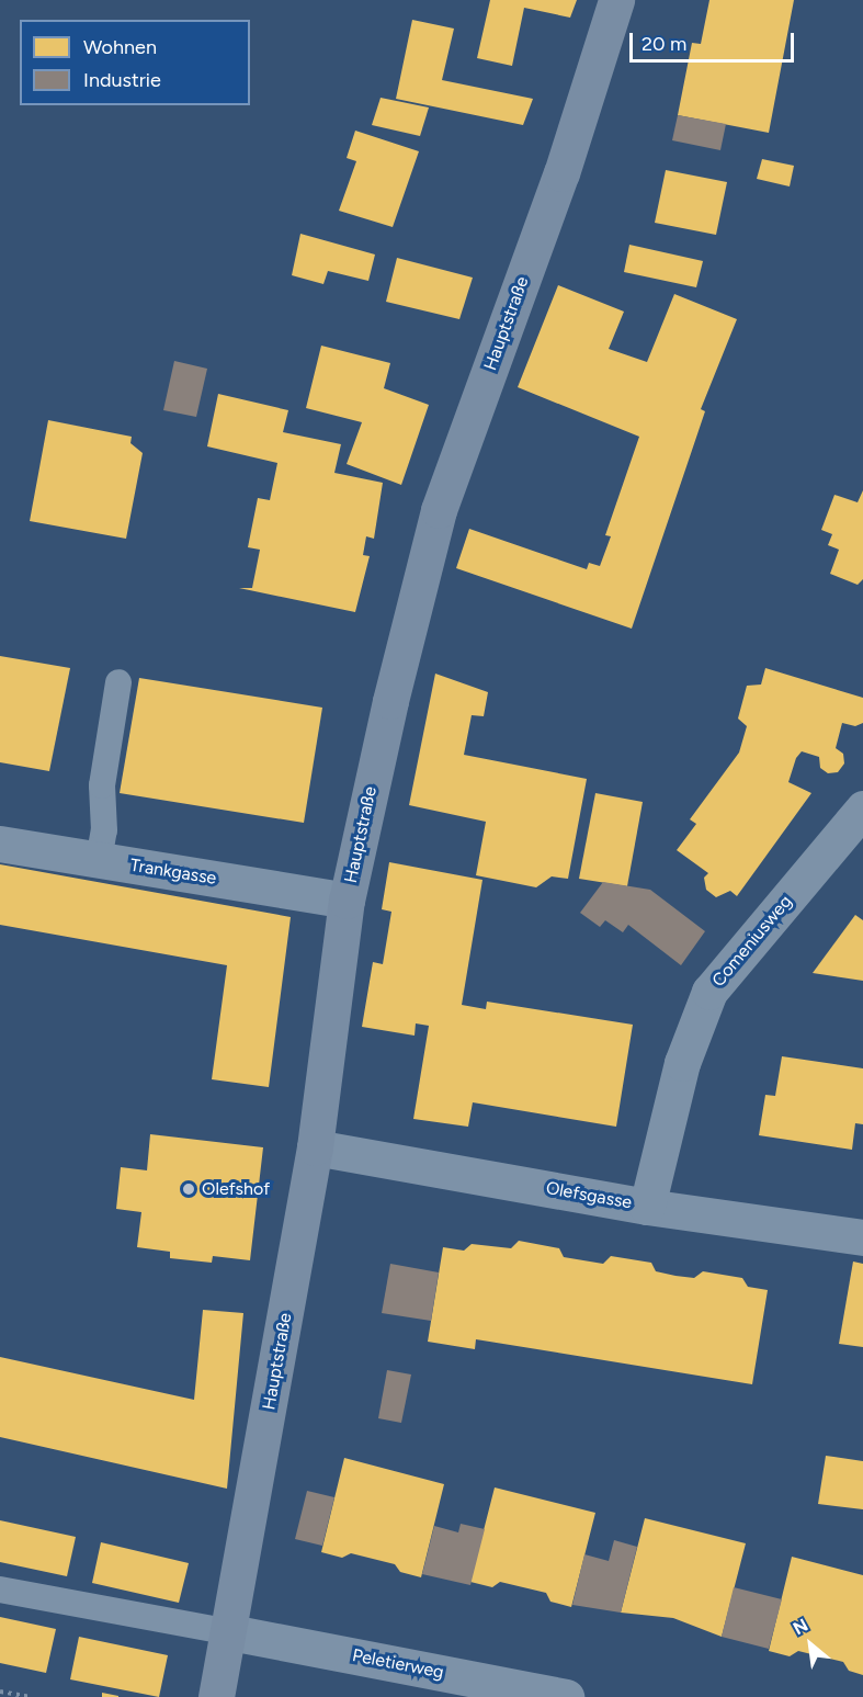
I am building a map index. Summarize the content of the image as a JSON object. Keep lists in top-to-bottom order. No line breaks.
{"streets":{"main road":["Hauptstraße"],"street":["Trankgasse","Comeniusweg","Olefsgasse","Peletierweg"]},"crossings":[["Hauptstraße","Trankgasse"],["Hauptstraße","Olefsgasse"],["Hauptstraße","Peletierweg"],["Comeniusweg","Olefsgasse"]],"places":["Olefshof"],"legend":["Wohnen","Industrie"],"scale_bar":"20 m","north":"top left"}
